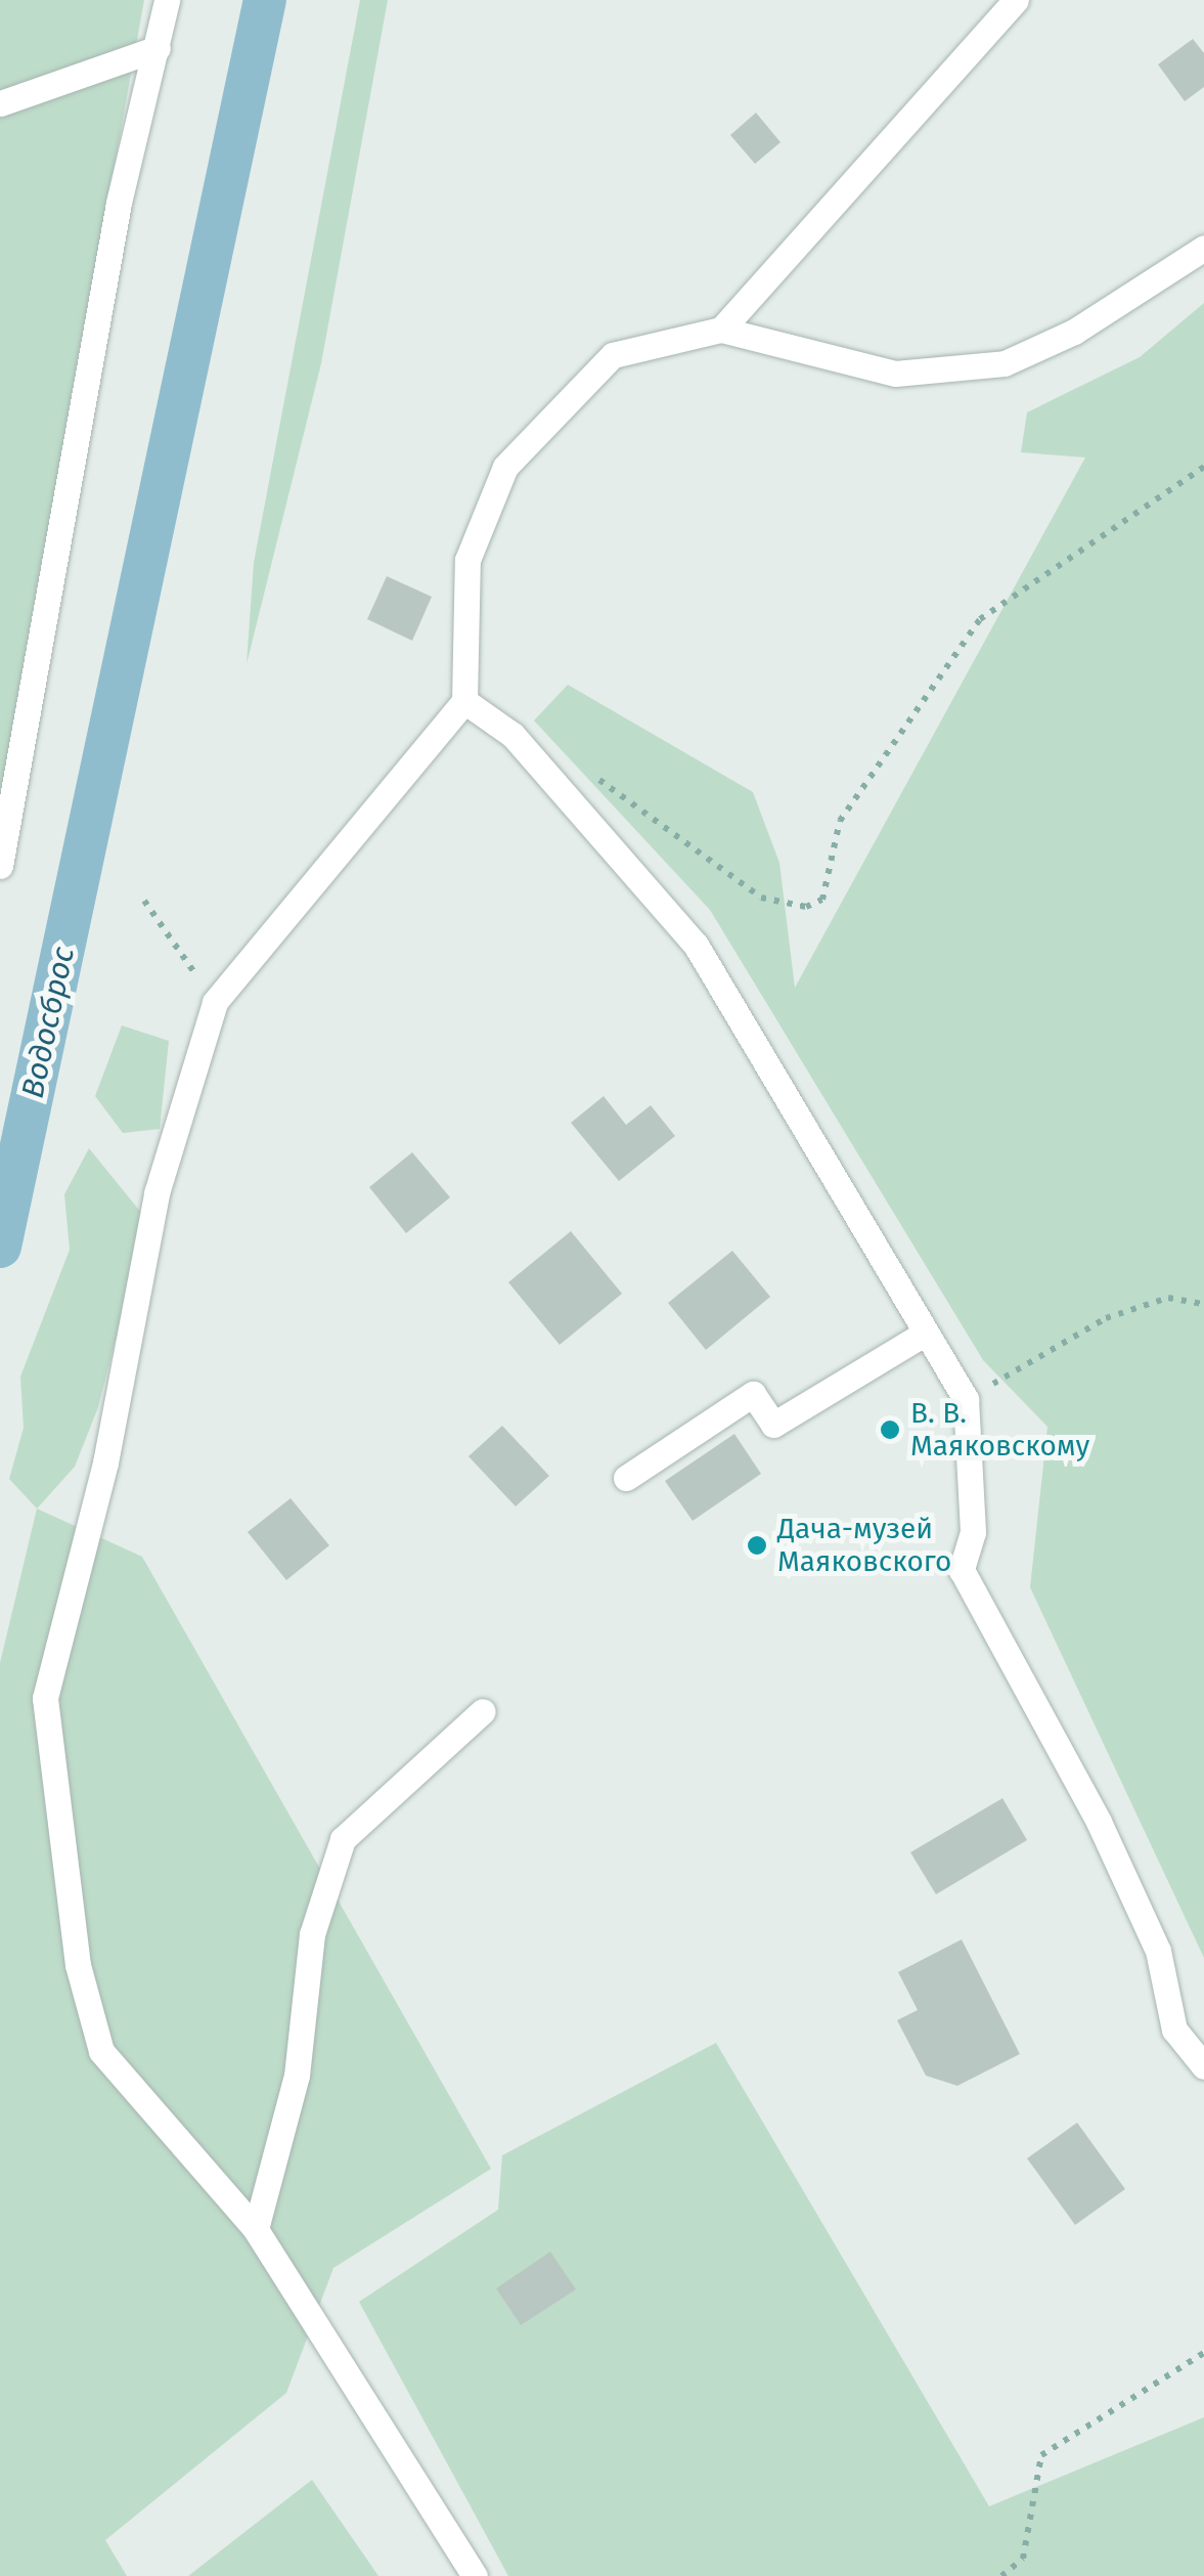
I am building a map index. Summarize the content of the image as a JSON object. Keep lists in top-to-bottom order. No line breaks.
{"water":["Водосброс"],"places":["В. В. Маяковскому","Дача-музей Маяковского"]}
